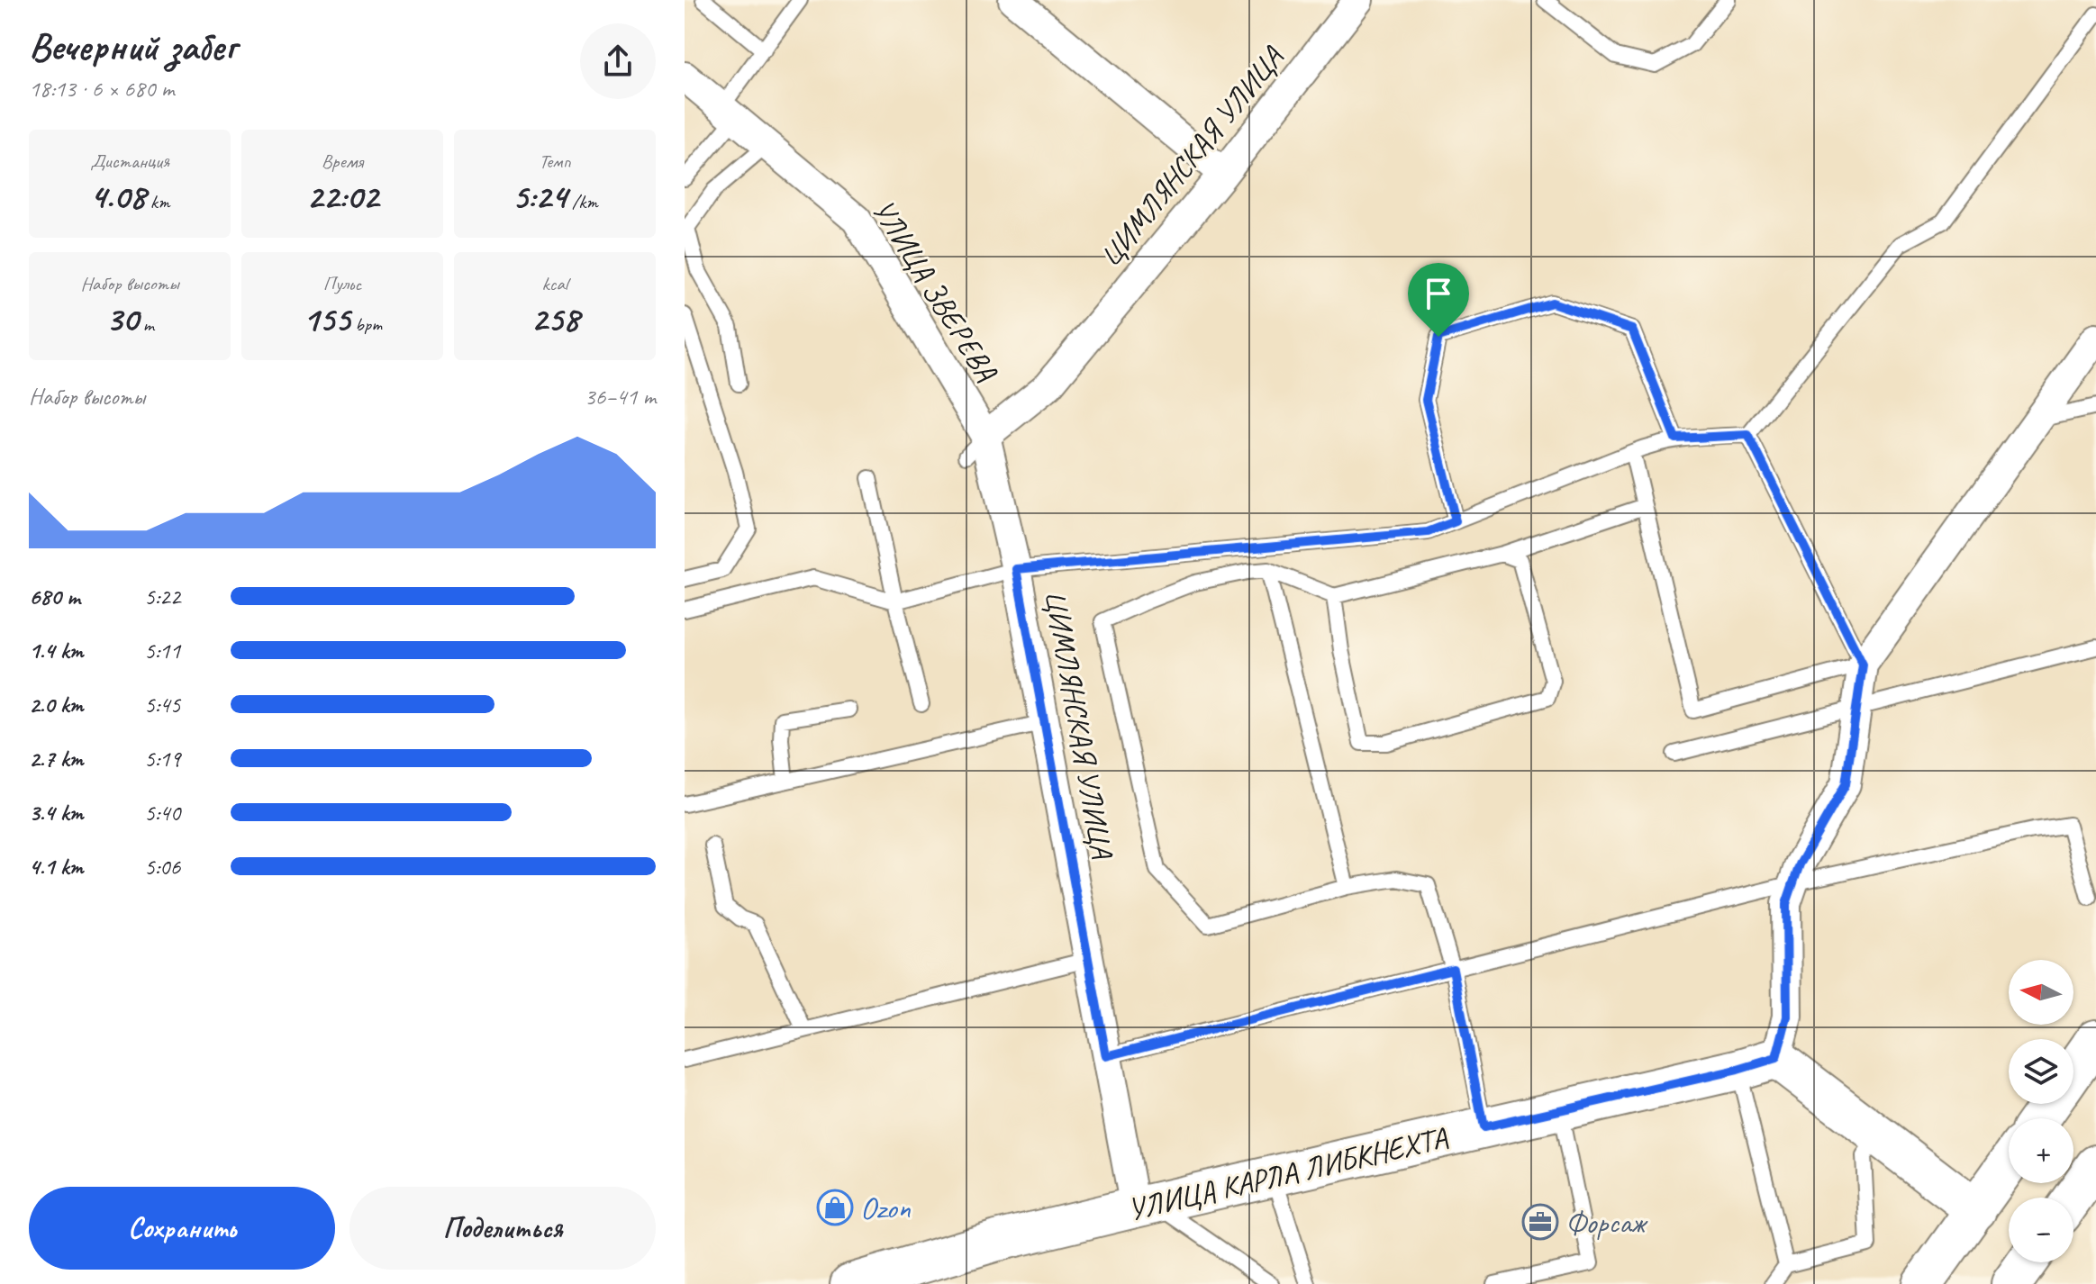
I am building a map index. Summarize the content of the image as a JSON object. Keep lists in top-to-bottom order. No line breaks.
{"streets":{"street":["ЦИМЛЯНСКАЯ УЛИЦА","УЛИЦА ЗВЕРЕВА","УЛИЦА КАРЛА ЛИБКНЕХТА"]},"crossings":[["ЦИМЛЯНСКАЯ УЛИЦА","УЛИЦА ЗВЕРЕВА"],["ЦИМЛЯНСКАЯ УЛИЦА","УЛИЦА КАРЛА ЛИБКНЕХТА"]],"places":{"shop":["Ozon"],"office":["Форсаж"]},"north":"left","page":{"heading":["Вечерний забег","18:13 · 6 × 680 m"],"stats":[["Дистанция","4.08 km"],["Время","22:02"],["Темп","5:24 /km"],["Набор высоты","30 m"],["Пульс","155 bpm"],["kcal","258"]],"chart":["Набор высоты","36–41 m"],"list":[{"name":"680 m","note":"5:22"},{"name":"1.4 km","note":"5:11"},{"name":"2.0 km","note":"5:45"},{"name":"2.7 km","note":"5:19"},{"name":"3.4 km","note":"5:40"},{"name":"4.1 km","note":"5:06"}],"map_buttons":["+","−"],"buttons":["Сохранить","Поделиться"]}}
